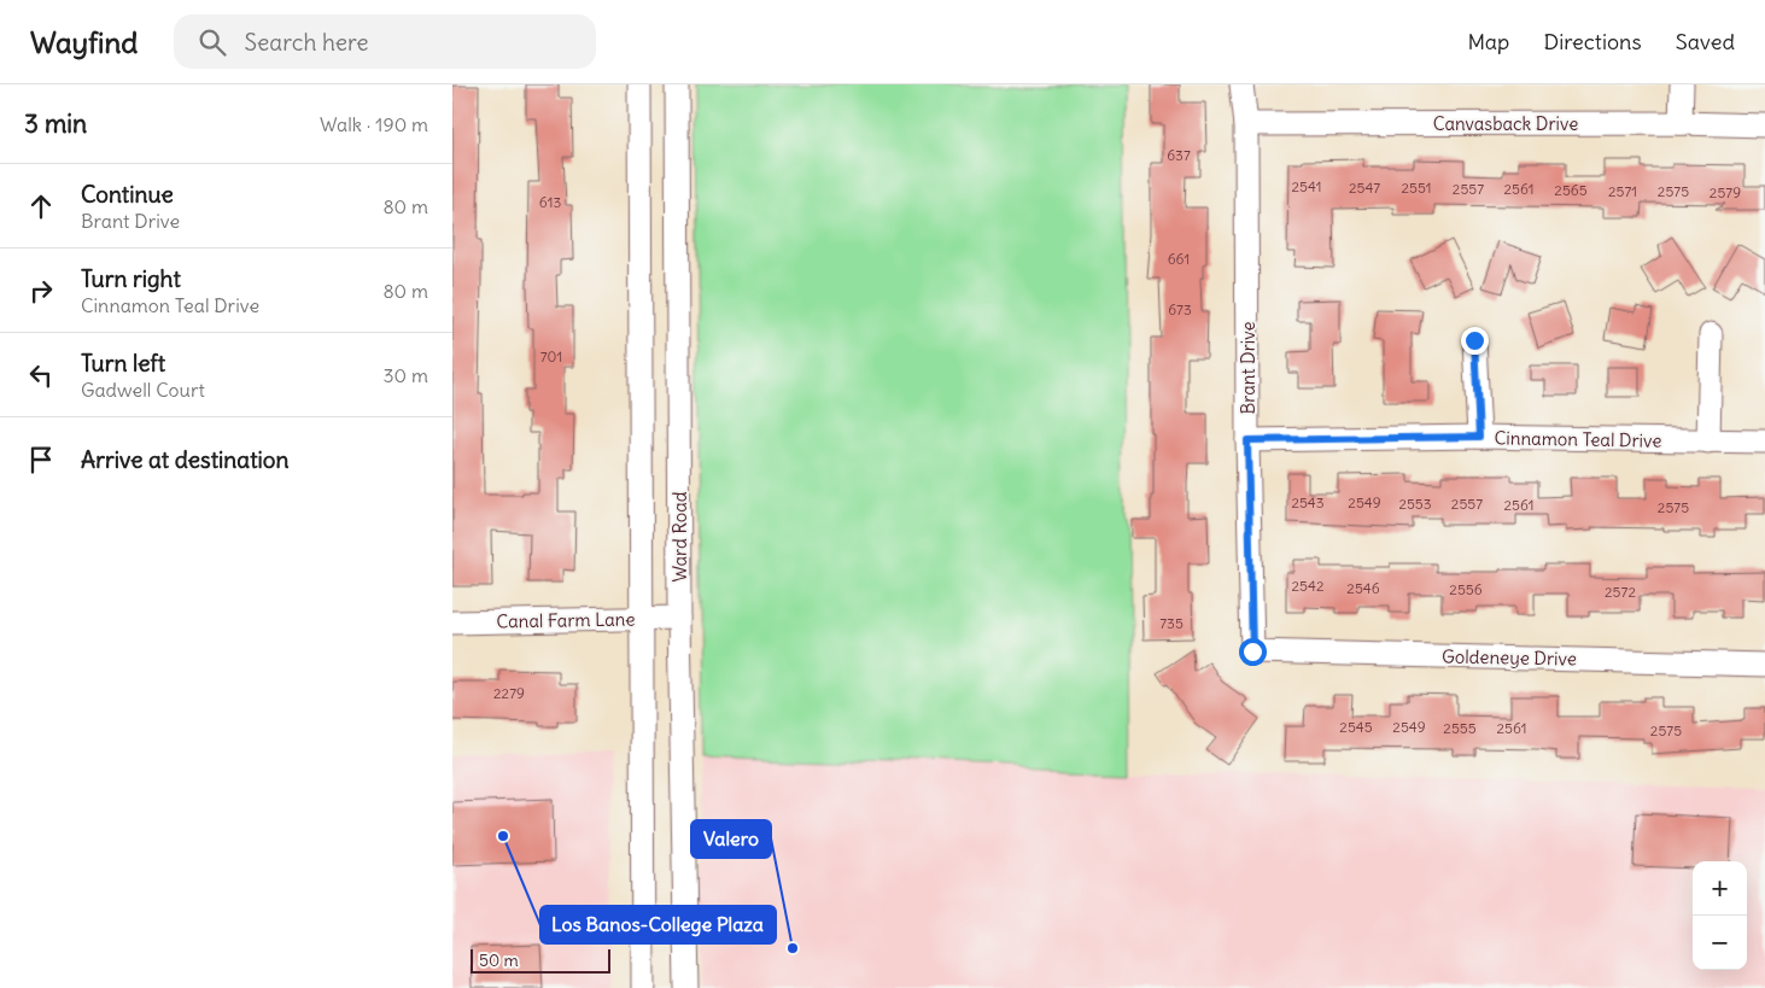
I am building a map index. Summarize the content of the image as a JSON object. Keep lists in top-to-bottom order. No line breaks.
{"streets":{"street":["Canvasback Drive","Brant Drive","Cinnamon Teal Drive","Ward Road","Canal Farm Lane","Goldeneye Drive"]},"crossings":[["Canvasback Drive","Brant Drive"],["Brant Drive","Cinnamon Teal Drive"],["Brant Drive","Goldeneye Drive"],["Ward Road","Canal Farm Lane"]],"places":["Los Banos-College Plaza","Valero"],"house_numbers":["637","2541","2547","2551","2557","2561","2565","2571","2575","2579","613","661","673","701","2543","2549","2553","2557","2561","2575","2542","2546","2556","2572","735","2279","2545","2549","2555","2561","2575"],"scale_bar":"50 m","page":{"header":"Wayfind","search":"Search here","nav":["Map","Directions","Saved"],"heading":["3 min","Walk · 190 m"],"list":[["Continue","Brant Drive","80 m"],["Turn right","Cinnamon Teal Drive","80 m"],["Turn left","Gadwell Court","30 m"],"Arrive at destination"],"map_buttons":["+","−"],"scale":"50 m"}}
